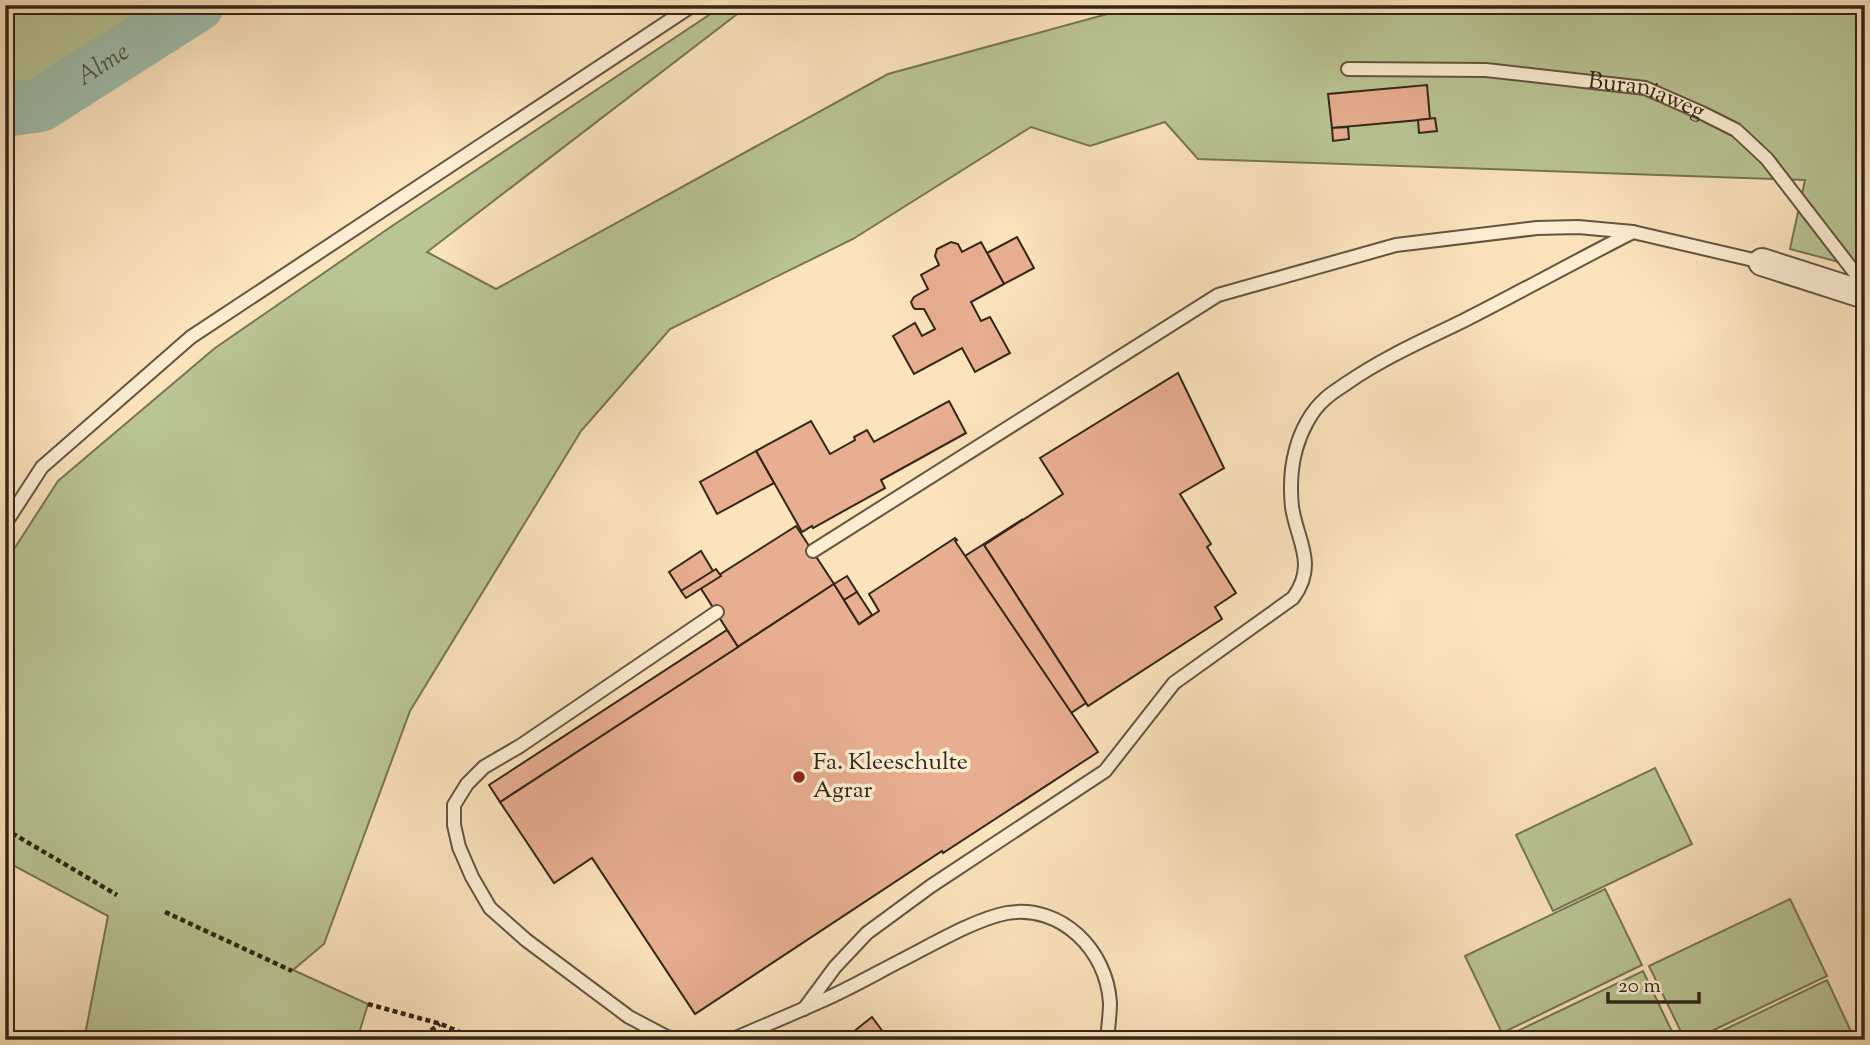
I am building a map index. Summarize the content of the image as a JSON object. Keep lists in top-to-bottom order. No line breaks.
{"streets":{"lane":["Buraniaweg"]},"water":["Alme"],"places":["Fa. Kleeschulte Agrar"],"scale_bar":"20 m"}
